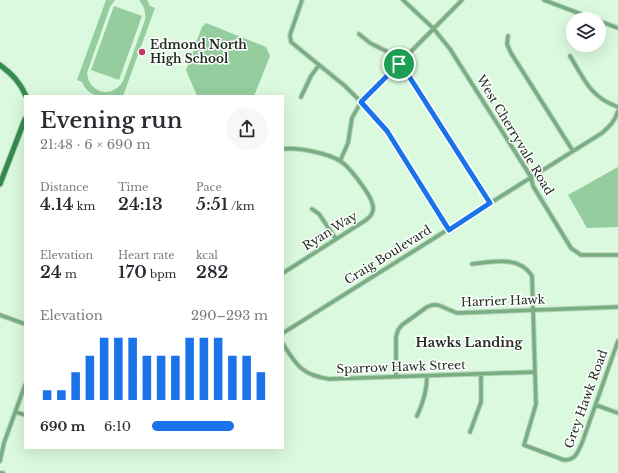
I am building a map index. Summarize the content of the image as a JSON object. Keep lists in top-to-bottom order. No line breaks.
{"streets":{"street":["West Cherryvale Road","Ryan Way","Craig Boulevard","Harrier Hawk","Sparrow Hawk Street","Grey Hawk Road"]},"crossings":[["West Cherryvale Road","Craig Boulevard"],["Harrier Hawk","Sparrow Hawk Street"],["Sparrow Hawk Street","Grey Hawk Road"]],"districts":["Hawks Landing"],"places":["Edmond North High School"],"page":{"heading":["Evening run","21:48 · 6 × 690 m"],"stats":[["Distance","4.14 km"],["Time","24:13"],["Pace","5:51 /km"],["Elevation","24 m"],["Heart rate","170 bpm"],["kcal","282"]],"chart":["Elevation","290–293 m"],"list":[{"name":"690 m","note":"6:10"}]}}
